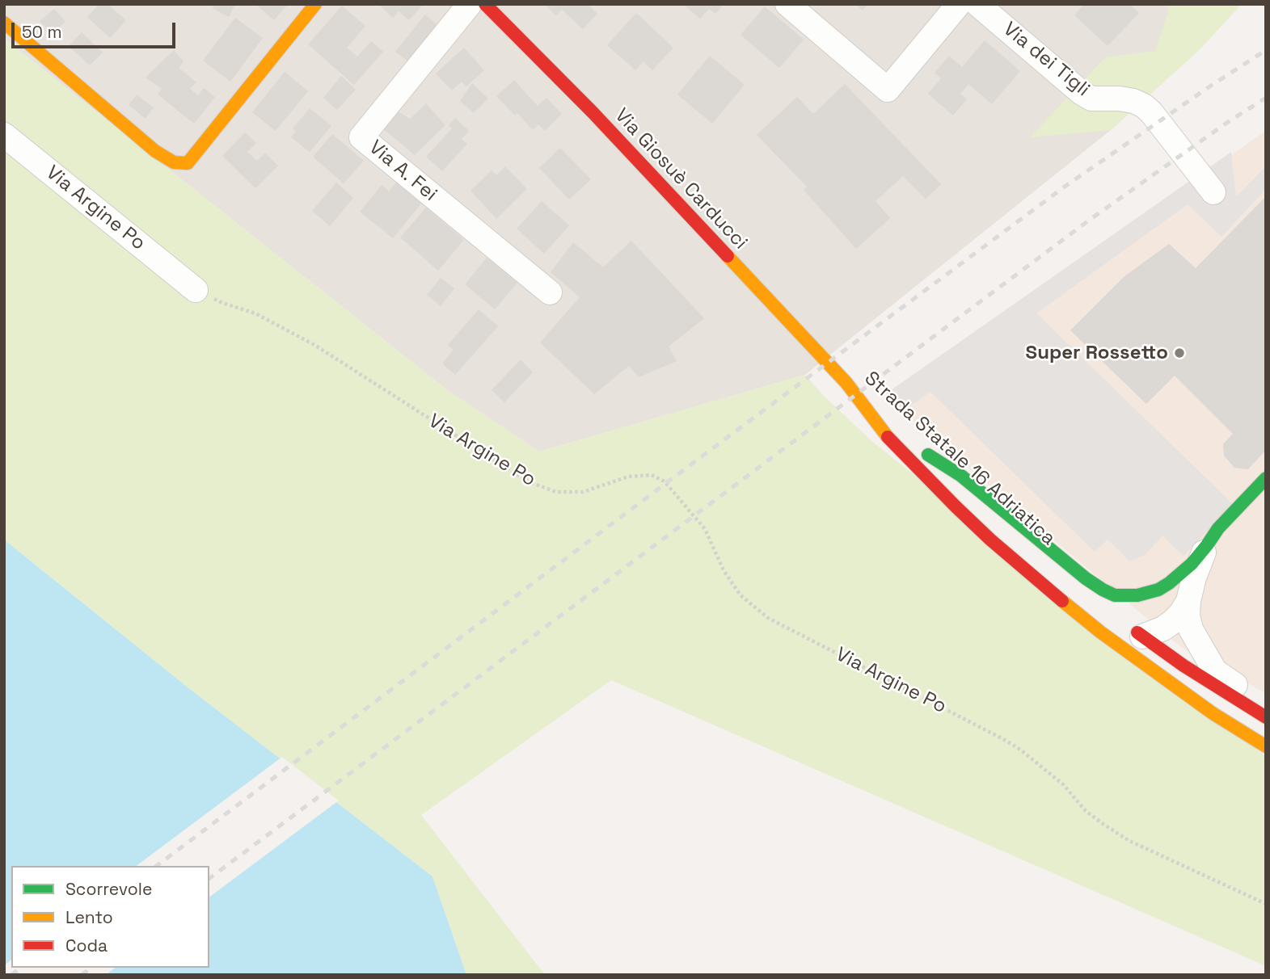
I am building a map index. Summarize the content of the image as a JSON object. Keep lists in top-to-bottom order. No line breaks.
{"streets":{"main road":["Via Giosuè Carducci","Strada Statale 16 Adriatica"],"street":["Via dei Tigli","Via A. Fei","Via Argine Po"]},"crossings":[["Via Giosuè Carducci","Strada Statale 16 Adriatica"]],"places":["Super Rossetto"],"legend":["Scorrevole","Lento","Coda"],"scale_bar":"50 m"}
